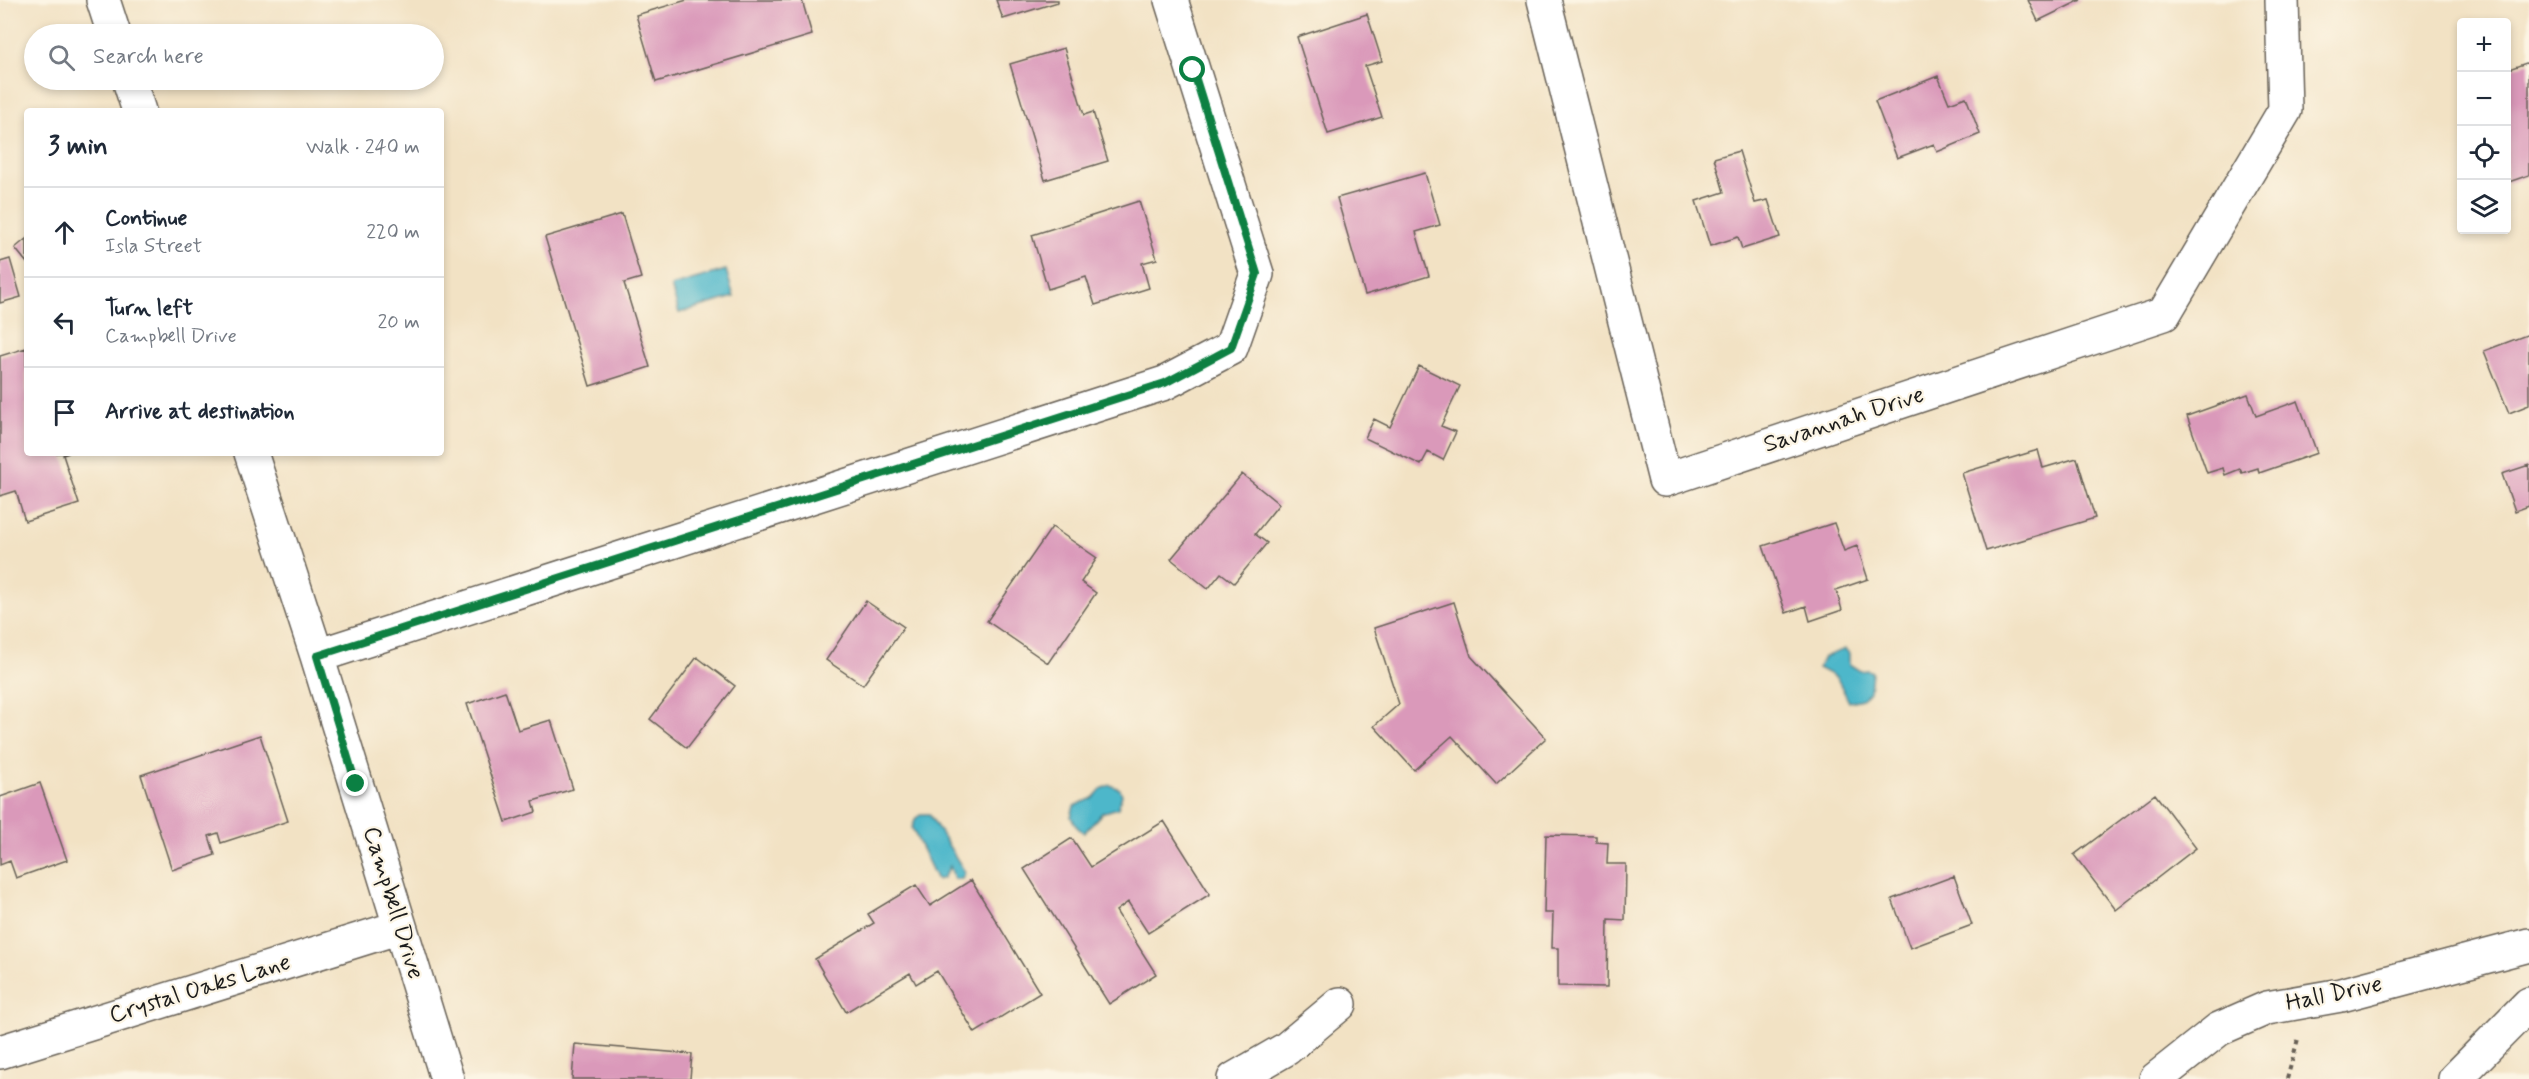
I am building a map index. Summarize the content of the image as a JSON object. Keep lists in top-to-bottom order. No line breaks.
{"streets":{"street":["Savannah Drive","Campbell Drive","Crystal Oaks Lane","Hall Drive"]},"crossings":[["Campbell Drive","Crystal Oaks Lane"]],"page":{"map_buttons":["+","−"],"search":"Search here","heading":["3 min","Walk · 240 m"],"list":[["Continue","Isla Street","220 m"],["Turn left","Campbell Drive","20 m"],"Arrive at destination"]}}
